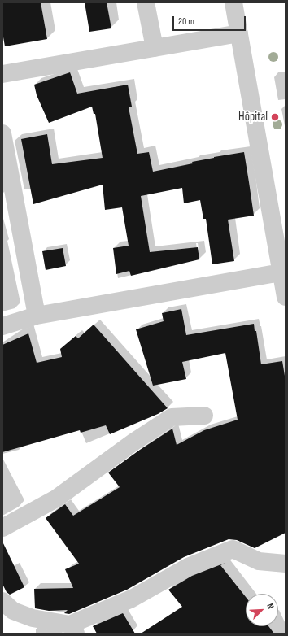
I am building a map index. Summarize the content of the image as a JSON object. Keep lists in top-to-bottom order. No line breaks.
{"places":["Hôpital"],"scale_bar":"20 m","north":"top right"}
